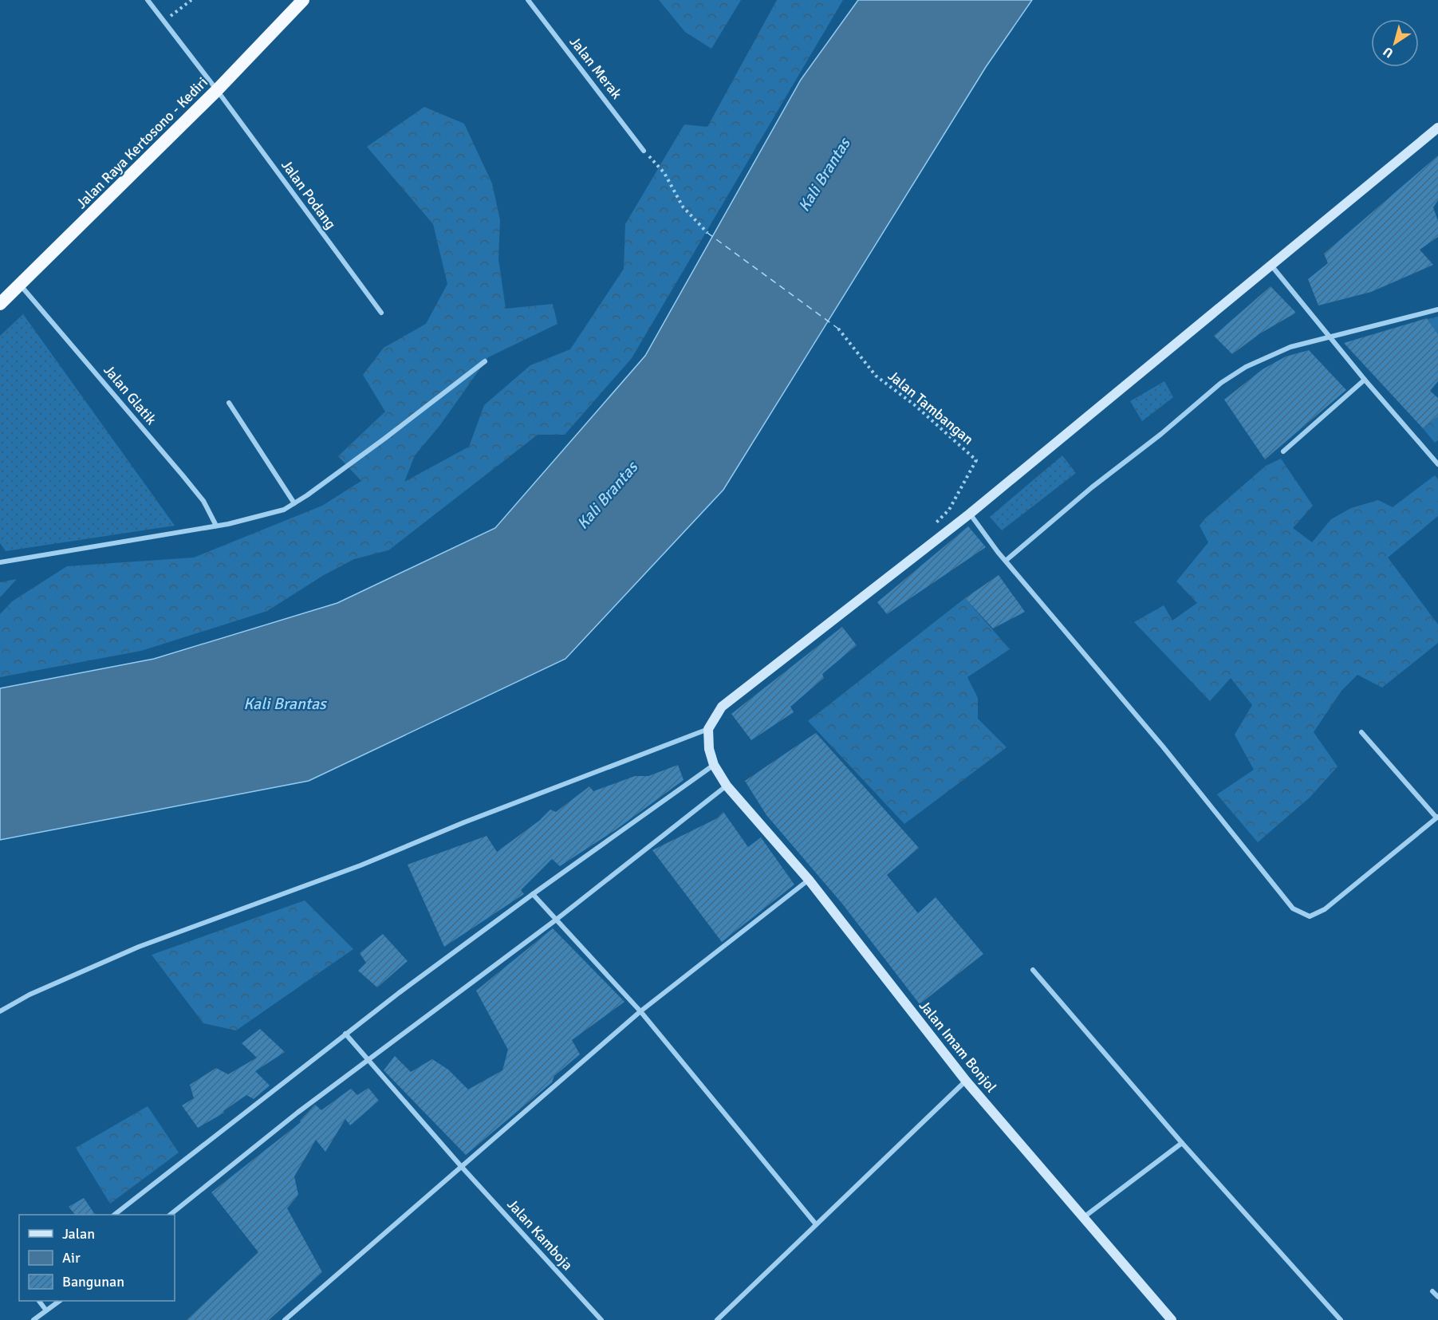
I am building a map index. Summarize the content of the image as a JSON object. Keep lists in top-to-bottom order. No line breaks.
{"streets":{"highway":["Jalan Raya Kertosono - Kediri"],"main road":["Jalan Imam Bonjol"],"street":["Jalan Merak","Jalan Podang","Jalan Glatik","Jalan Kamboja"],"path":["Jalan Tambangan"]},"crossings":[["Jalan Raya Kertosono - Kediri","Jalan Podang"],["Jalan Raya Kertosono - Kediri","Jalan Glatik"]],"water":["Kali Brantas"],"legend":["Jalan","Air","Bangunan"],"north":"bottom left"}
